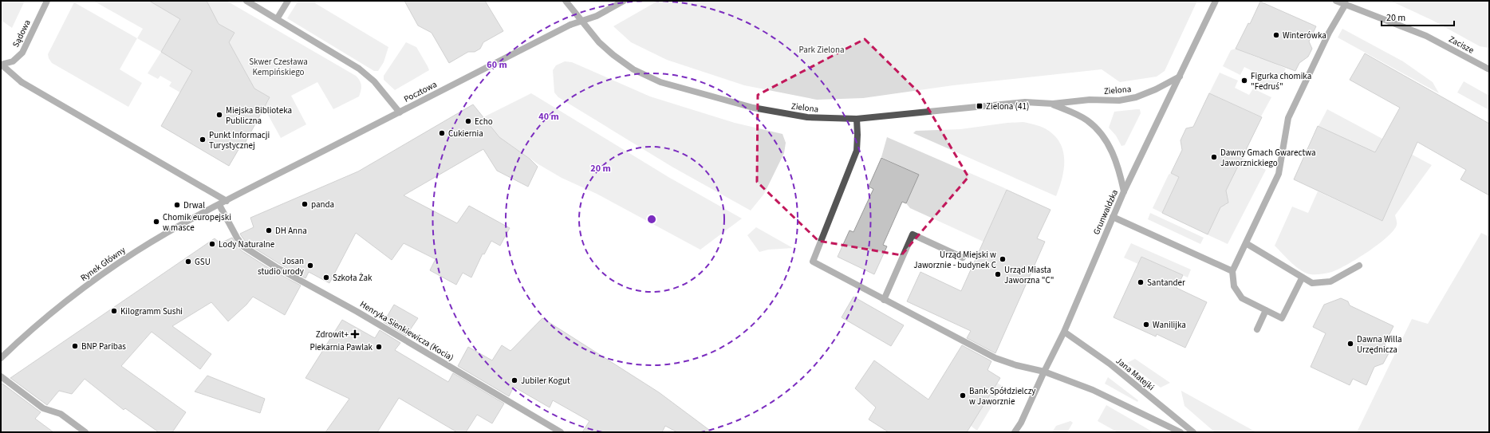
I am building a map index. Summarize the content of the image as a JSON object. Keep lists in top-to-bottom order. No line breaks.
{"streets":{"street":["Sądowa","Zacisze","Zielona","Pocztowa","Grunwaldzka","Rynek Główny","Henryka Sienkiewicza (Kocia)","Jana Matejki"]},"crossings":[["Zielona","Pocztowa"],["Zielona","Grunwaldzka"],["Pocztowa","Rynek Główny"],["Grunwaldzka","Jana Matejki"],["Rynek Główny","Henryka Sienkiewicza (Kocia)"]],"parks":["Park Zielona","Skwer Czesława Kempińskiego"],"places":{"other":["Winterówka","Figurka chomika \"Fedruś\"","Miejska Biblioteka Publiczna","Echo","Cukiernia","Punkt Informacji Turystycznej","Dawny Gmach Gwarectwa Jaworznickiego","panda","Drwal","Chomik europejski w masce","DH Anna","Lody Naturalne","Urząd Miejski w Jaworznie - budynek C","GSU","Josan studio urody","Urząd Miasta Jaworzna \"C\"","Szkoła Żak","Santander","Kilogramm Sushi","Wanilijka","Dawna Willa Urzędnicza","BNP Paribas","Piekarnia Pawlak","Jubiler Kogut","Bank Spółdzielczy w Jaworznie"],"transit":["Zielona (41)"],"health":["Zdrowit+"]},"scale_bar":"20 m","rings":["60 m","40 m","20 m"]}
